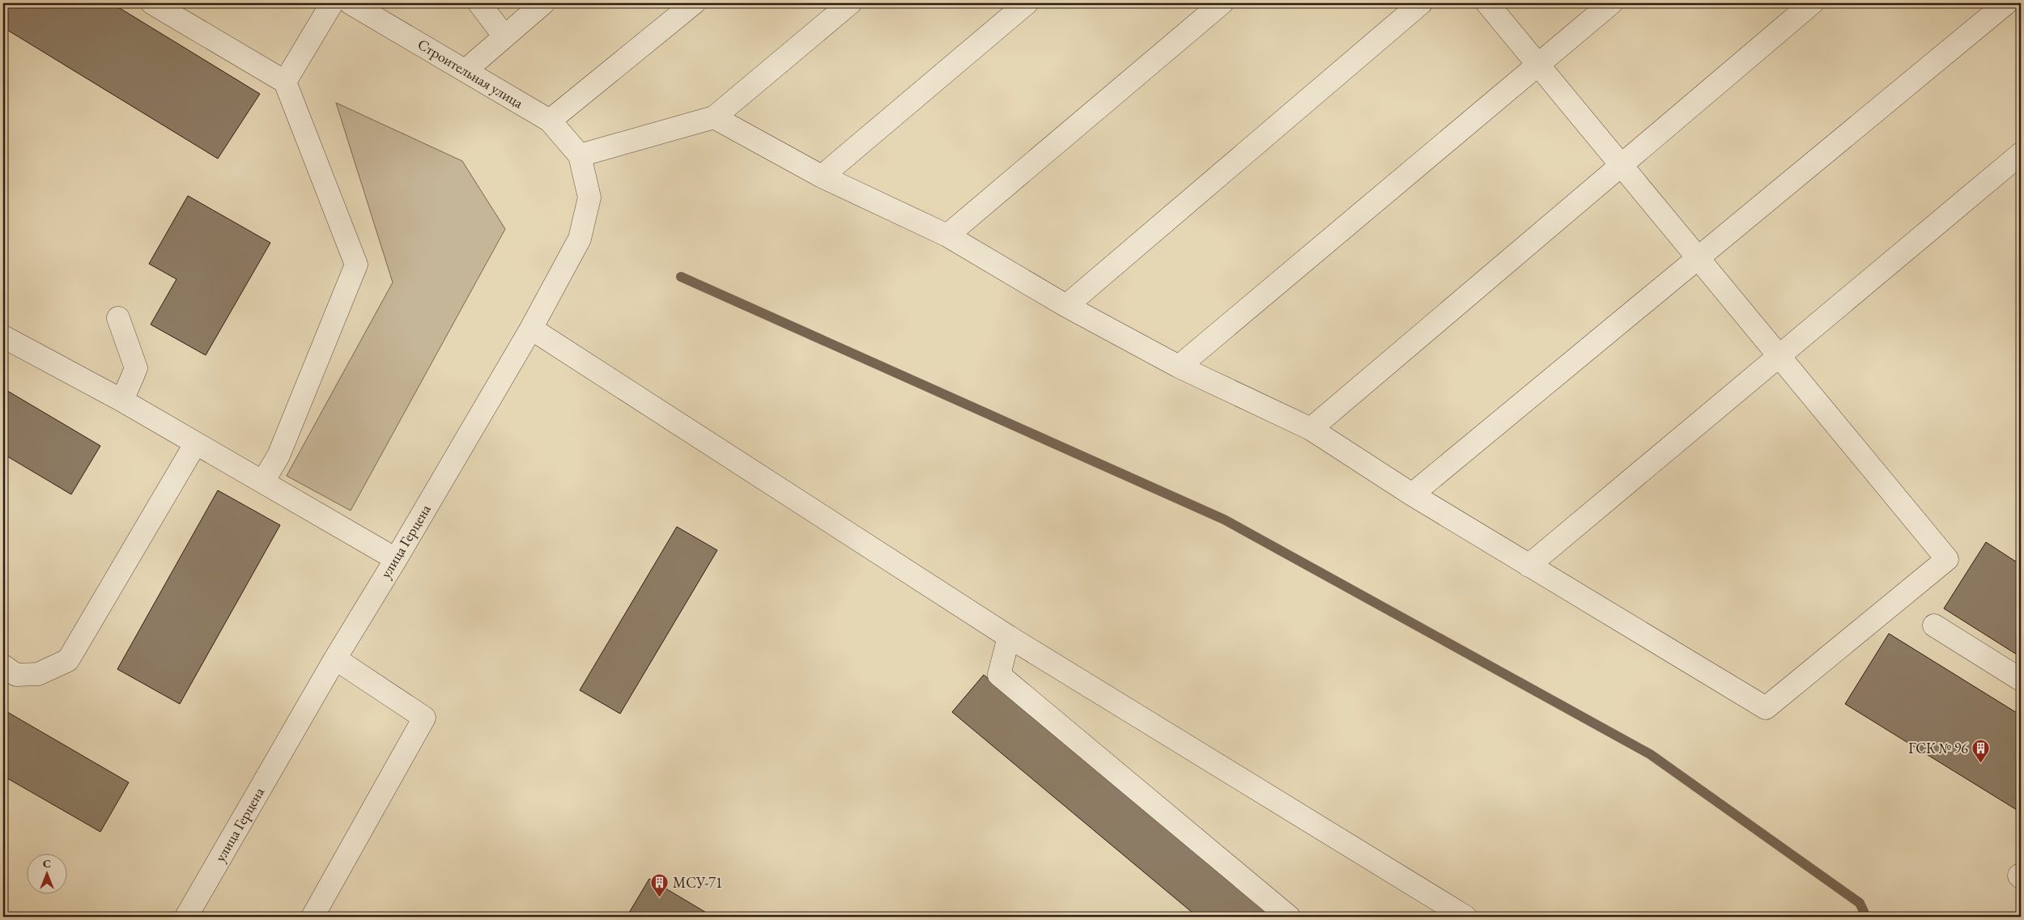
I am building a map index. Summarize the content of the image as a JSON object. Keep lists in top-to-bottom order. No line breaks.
{"streets":{"street":["Строительная улица","улица Герцена"]},"crossings":[["Строительная улица","улица Герцена"]],"places":{"building":["ГСК № 96","МСУ-71"]},"north":"top"}
